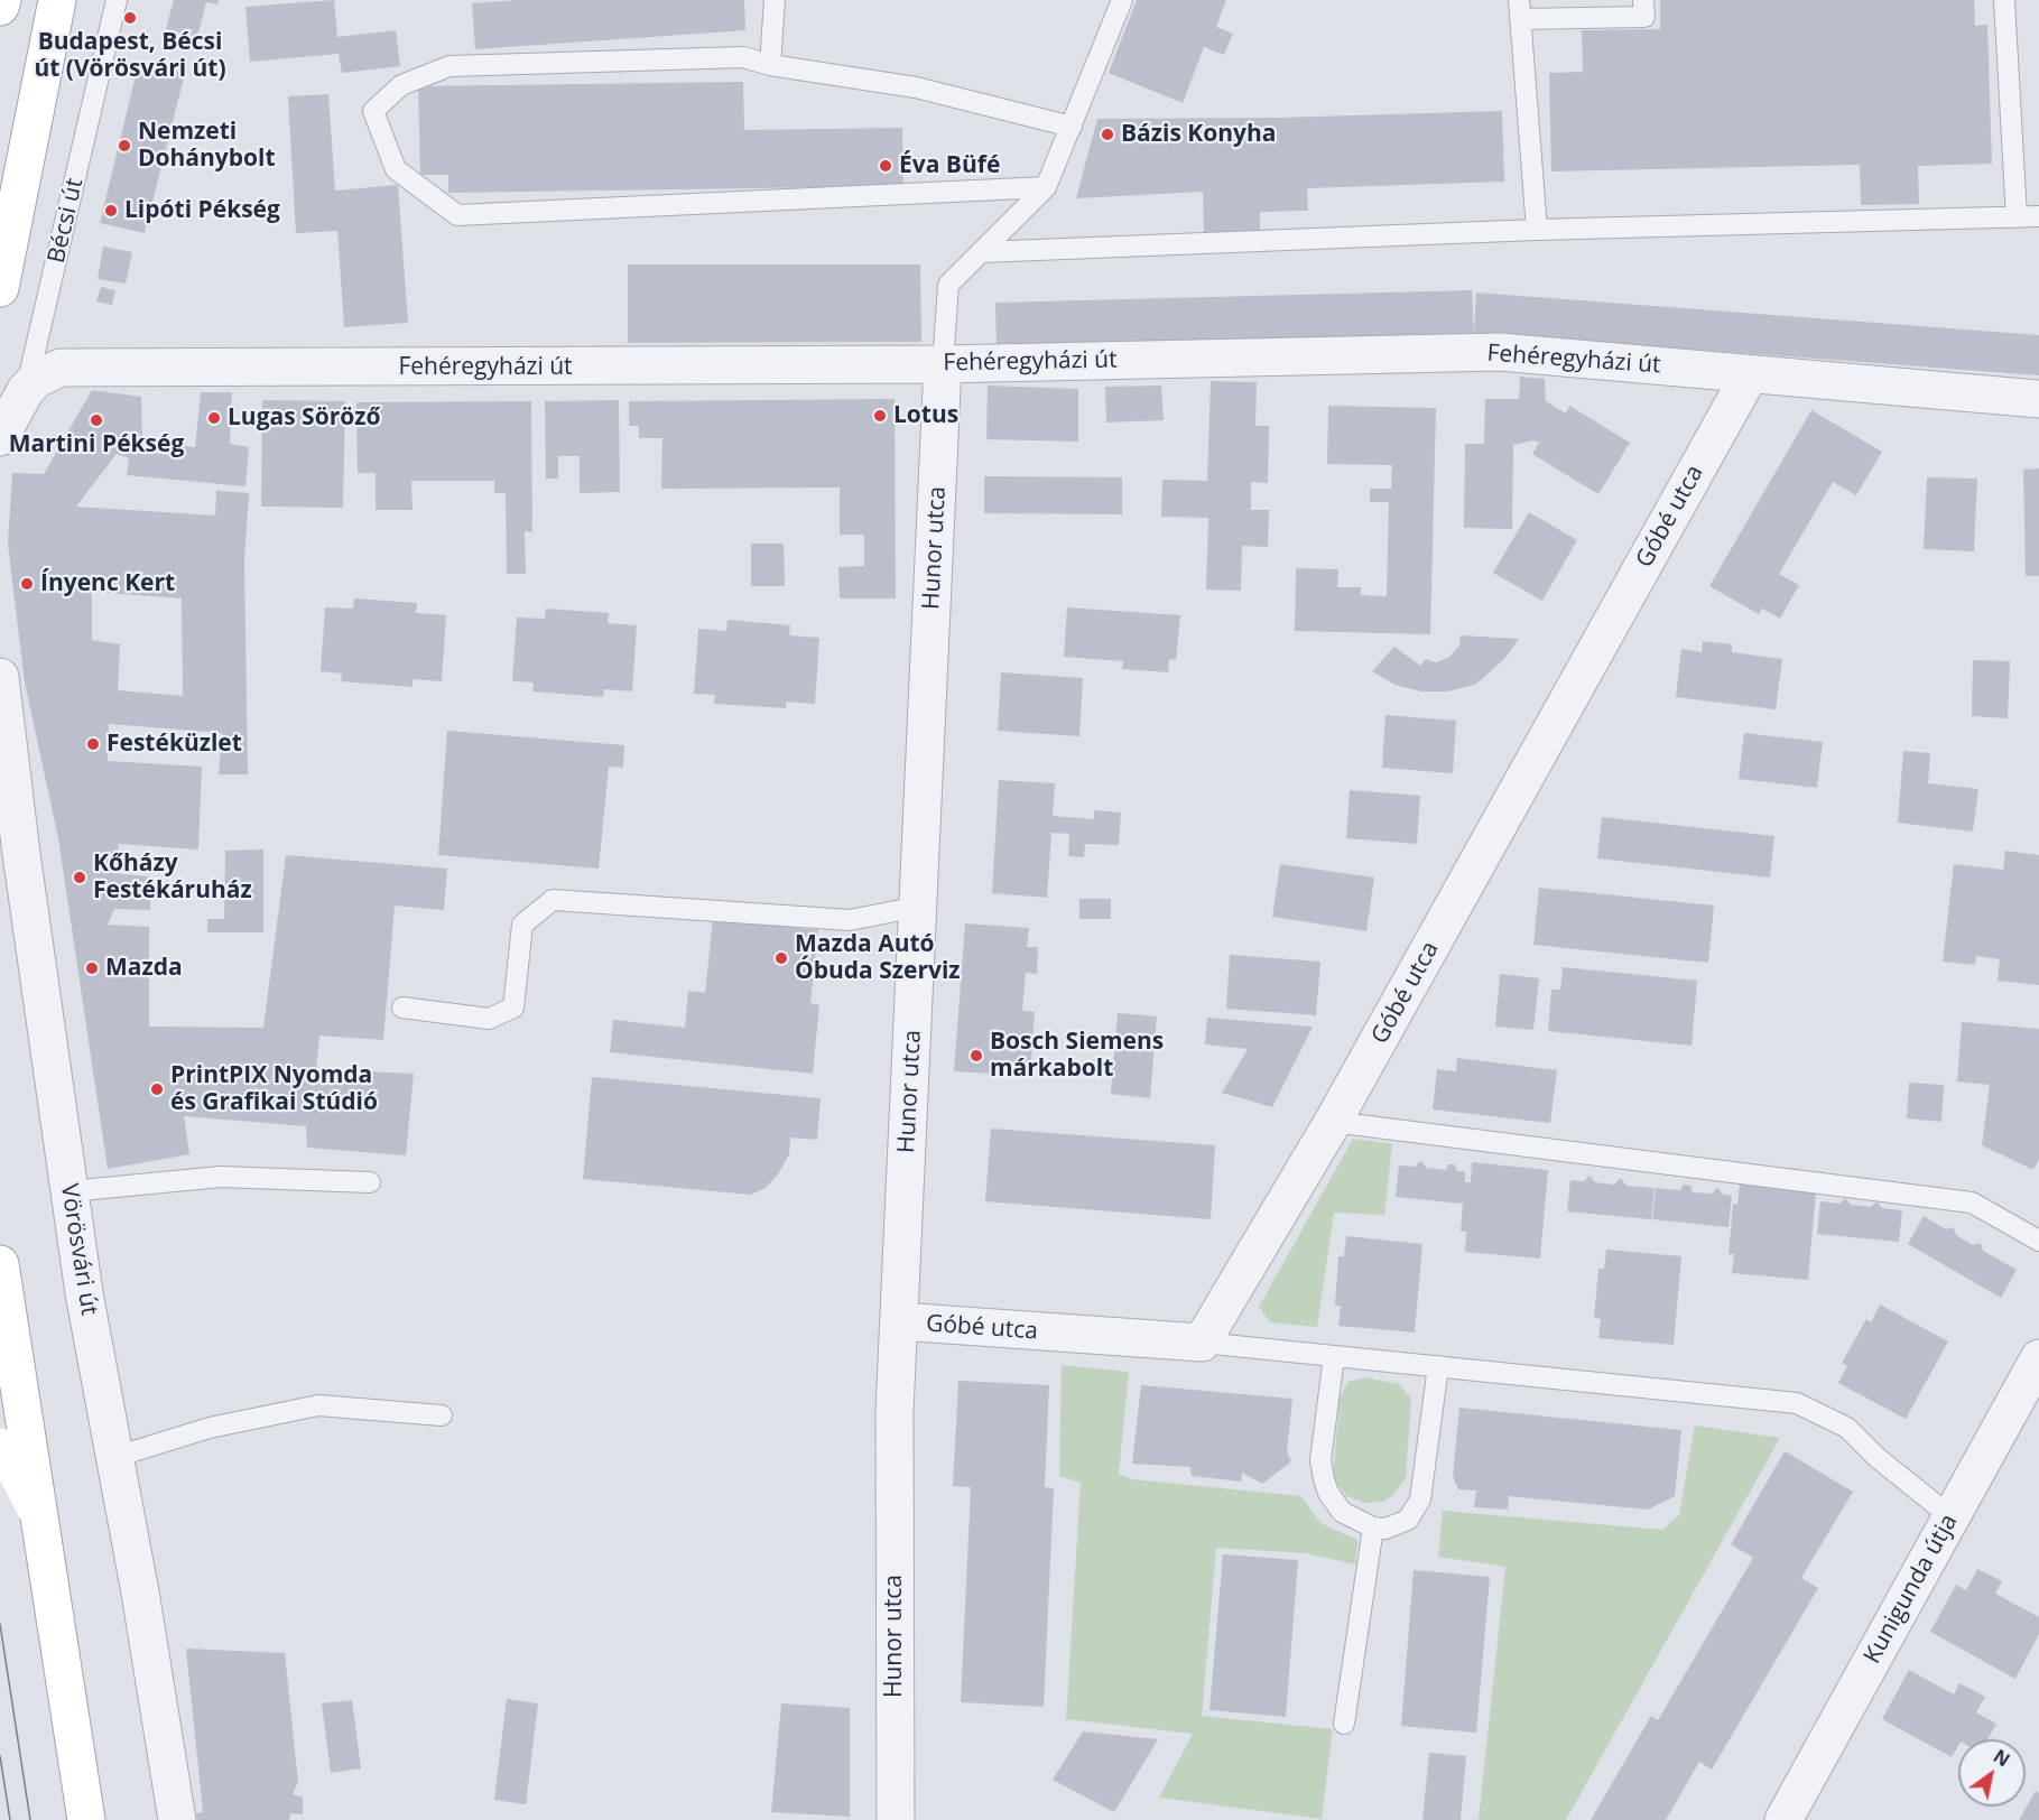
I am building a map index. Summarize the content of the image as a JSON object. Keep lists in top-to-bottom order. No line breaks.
{"streets":{"street":["Bécsi út","Fehéregyházi út","Góbé utca","Hunor utca","Vörösvári út","Kunigunda útja"]},"crossings":[["Bécsi út","Fehéregyházi út"],["Fehéregyházi út","Góbé utca"],["Fehéregyházi út","Hunor utca"],["Góbé utca","Hunor utca"]],"places":["Budapest, Bécsi út (Vörösvári út)","Bázis Konyha","Nemzeti Dohánybolt","Éva Büfé","Lipóti Pékség","Lotus","Lugas Söröző","Martini Pékség","Ínyenc Kert","Festéküzlet","Kőházy Festékáruház","Mazda Autó Óbuda Szerviz","Mazda","Bosch Siemens márkabolt","PrintPIX Nyomda és Grafikai Stúdió"],"north":"top right"}
